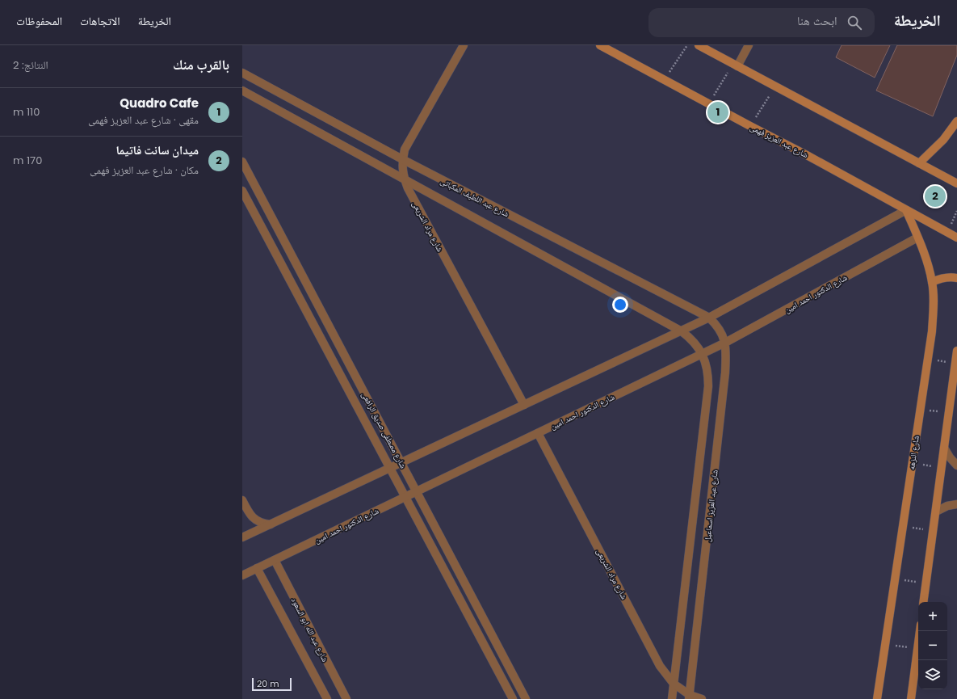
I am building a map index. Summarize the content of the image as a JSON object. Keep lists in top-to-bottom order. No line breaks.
{"streets":{"main road":["شارع عبد العزيز فهمى","شارع النزهه"],"street":["شارع عبد اللطيف المكباتى","شارع مراد الشريعى","شارع الدكتور احمد امين","شارع مصطفى صديق الرافعى","شارع عبد العزيز اسماعيل","شارع عبد الله ابو السعود"]},"crossings":[["شارع عبد العزيز فهمى","شارع النزهه"],["شارع عبد اللطيف المكباتى","شارع مراد الشريعى"],["شارع عبد اللطيف المكباتى","شارع عبد العزيز اسماعيل"],["شارع مراد الشريعى","شارع الدكتور احمد امين"],["شارع مراد الشريعى","شارع عبد العزيز اسماعيل"],["شارع الدكتور احمد امين","شارع مصطفى صديق الرافعى"],["شارع الدكتور احمد امين","شارع النزهه"],["شارع الدكتور احمد امين","شارع عبد العزيز اسماعيل"],["شارع الدكتور احمد امين","شارع عبد الله ابو السعود"]],"scale_bar":"20 m","page":{"header":"الخريطة","search":"ابحث هنا","nav":["الخريطة","الاتجاهات","المحفوظات"],"heading":["بالقرب منك","النتائج: 2"],"list":[{"mark":"1","name":"Quadro Cafe","note":"مقهى · شارع عبد العزيز فهمى","value":"110 m"},{"mark":"2","name":"ميدان سانت فاتيما","note":"مكان · شارع عبد العزيز فهمى","value":"170 m"}],"pins":["1","2"],"map_buttons":["+","−"],"scale":"20 m"}}
